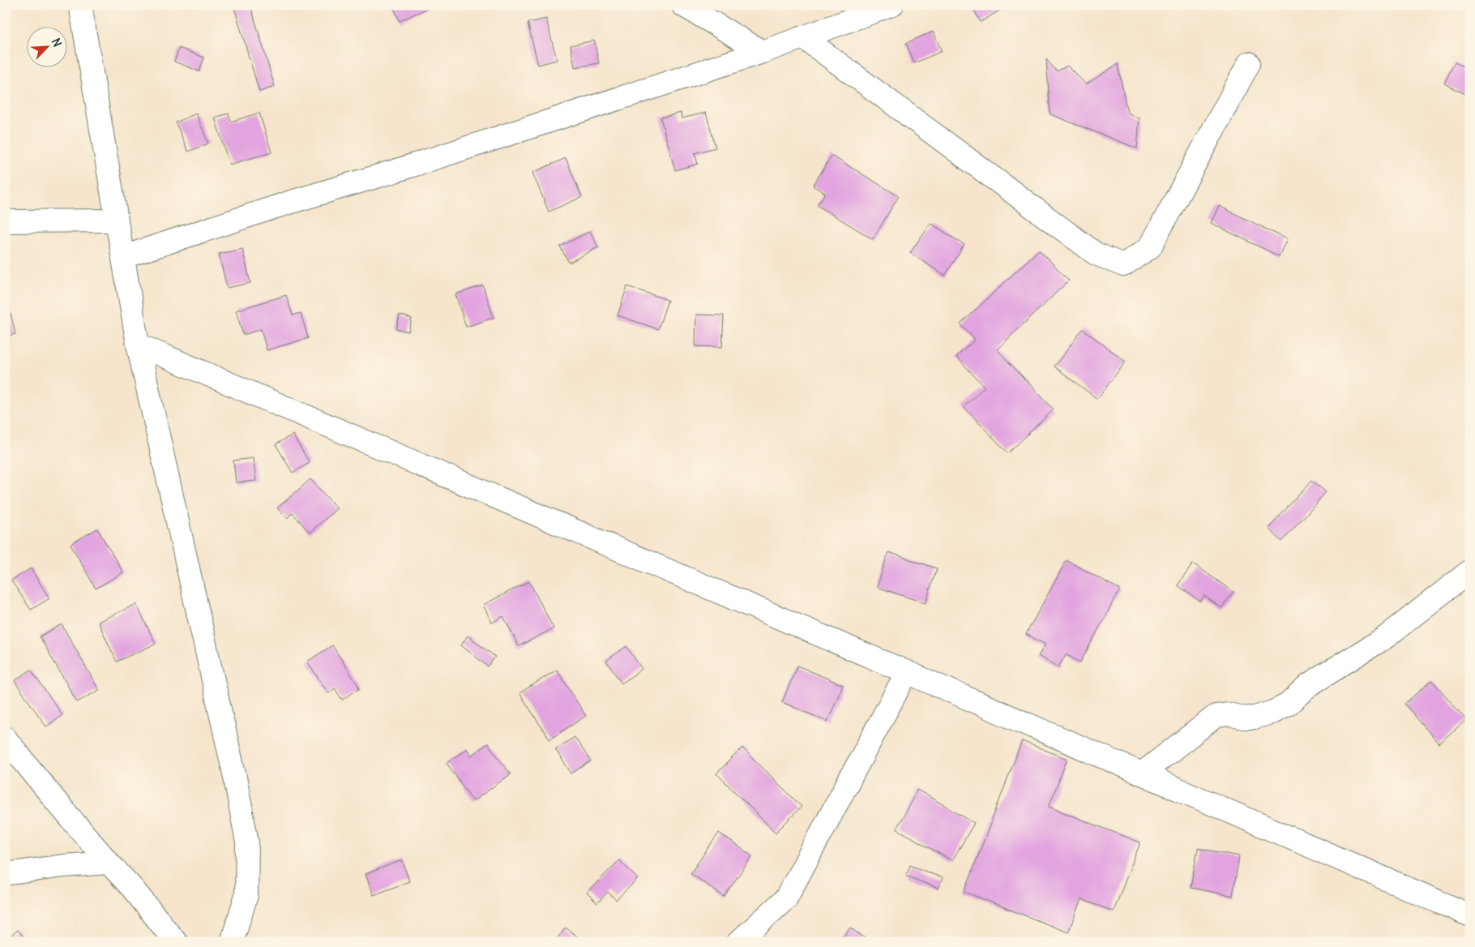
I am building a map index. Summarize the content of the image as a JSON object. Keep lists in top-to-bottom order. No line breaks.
{"north":"top right"}
